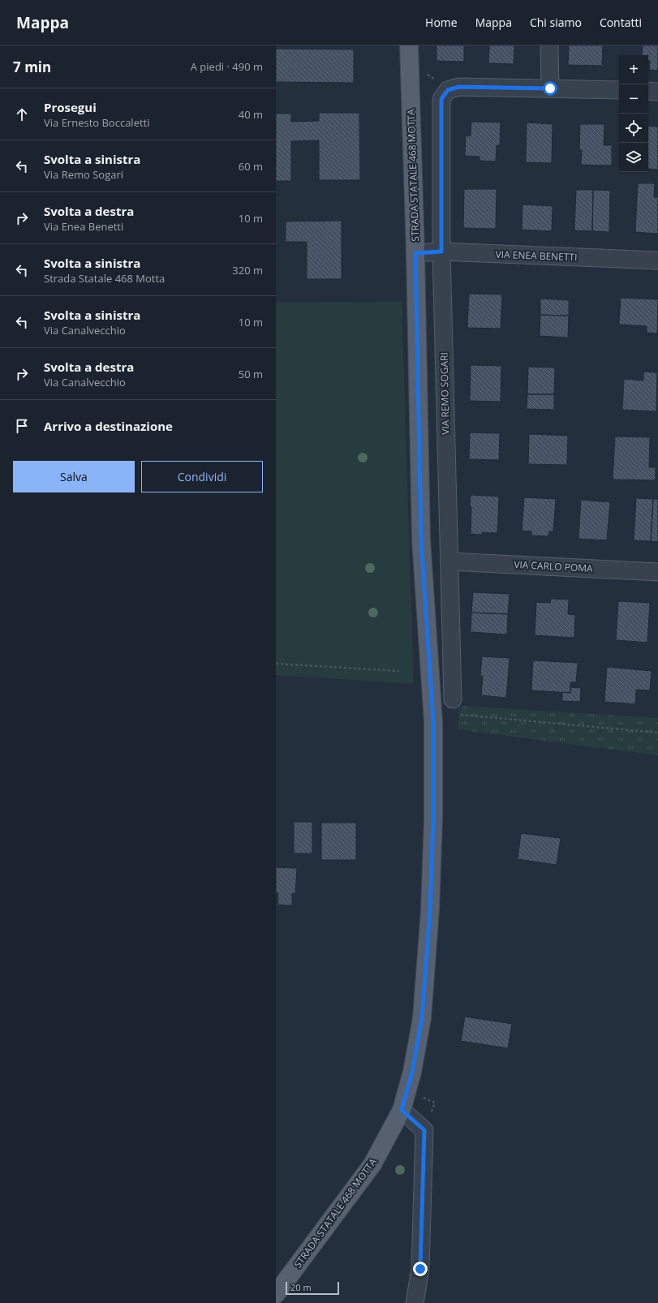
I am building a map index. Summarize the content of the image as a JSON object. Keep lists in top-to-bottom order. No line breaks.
{"streets":{"main road":["STRADA STATALE 468 MOTTA"],"street":["VIA ENEA BENETTI","VIA REMO SOGARI","VIA CARLO POMA"]},"crossings":[["STRADA STATALE 468 MOTTA","VIA ENEA BENETTI"],["VIA ENEA BENETTI","VIA REMO SOGARI"],["VIA REMO SOGARI","VIA CARLO POMA"]],"scale_bar":"20 m","page":{"header":"Mappa","nav":["Home","Mappa","Chi siamo","Contatti"],"heading":["7 min","A piedi · 490 m"],"map_buttons":["+","−"],"list":[["Prosegui","Via Ernesto Boccaletti","40 m"],["Svolta a sinistra","Via Remo Sogari","60 m"],["Svolta a destra","Via Enea Benetti","10 m"],["Svolta a sinistra","Strada Statale 468 Motta","320 m"],["Svolta a sinistra","Via Canalvecchio","10 m"],["Svolta a destra","Via Canalvecchio","50 m"],"Arrivo a destinazione"],"buttons":["Salva","Condividi"],"scale":"20 m"}}
